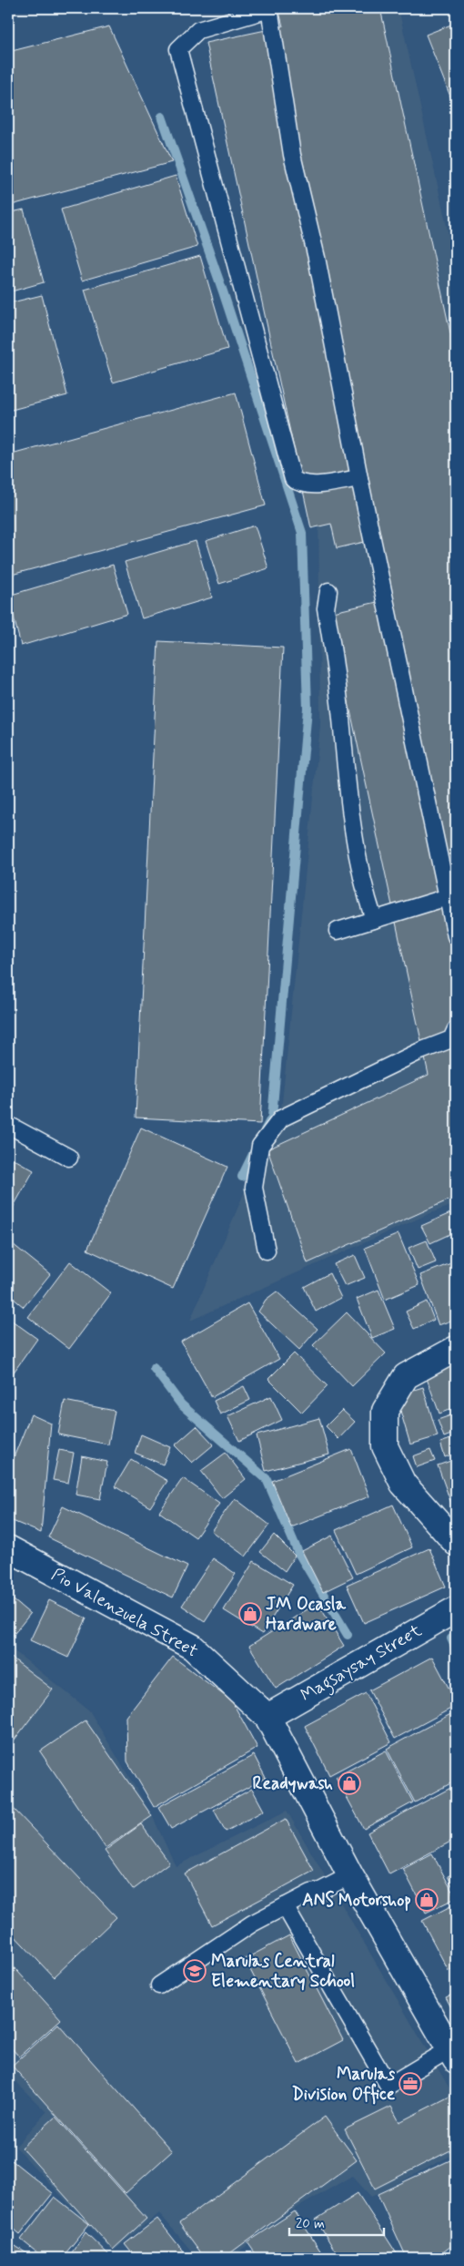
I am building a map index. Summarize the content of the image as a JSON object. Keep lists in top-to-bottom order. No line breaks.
{"streets":{"street":["Pio Valenzuela Street","Magsaysay Street"]},"crossings":[["Pio Valenzuela Street","Magsaysay Street"]],"places":{"shop":["JM Ocasla Hardware","Readywash","ANS Motorshop"],"school or university":["Marulas Central Elementary School"],"office":["Marulas Division Office"]},"scale_bar":"20 m"}
